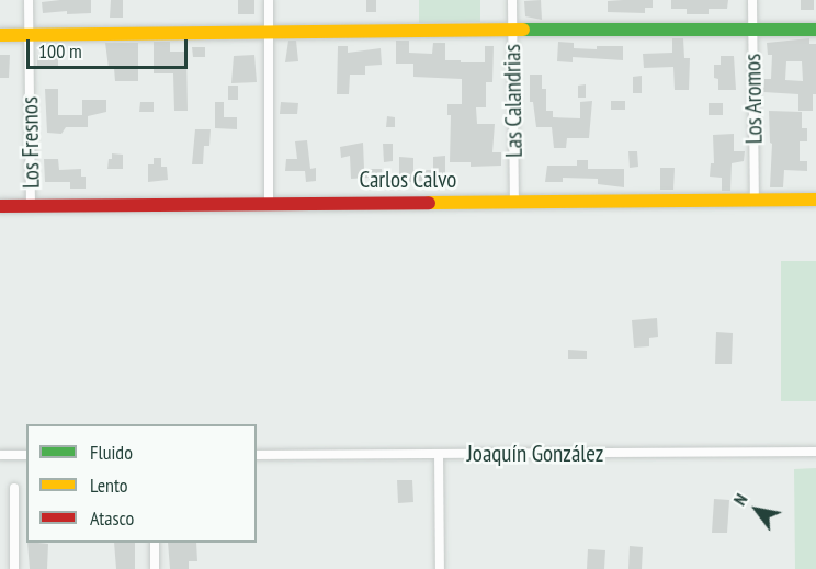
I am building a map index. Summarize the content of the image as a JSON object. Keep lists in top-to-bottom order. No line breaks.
{"streets":{"street":["Los Aromos","Las Calandrias","Los Fresnos","Carlos Calvo","Joaquín González"]},"crossings":[["Los Aromos","Carlos Calvo"],["Las Calandrias","Carlos Calvo"],["Los Fresnos","Carlos Calvo"]],"legend":["Fluido","Lento","Atasco"],"scale_bar":"100 m","north":"top left"}
